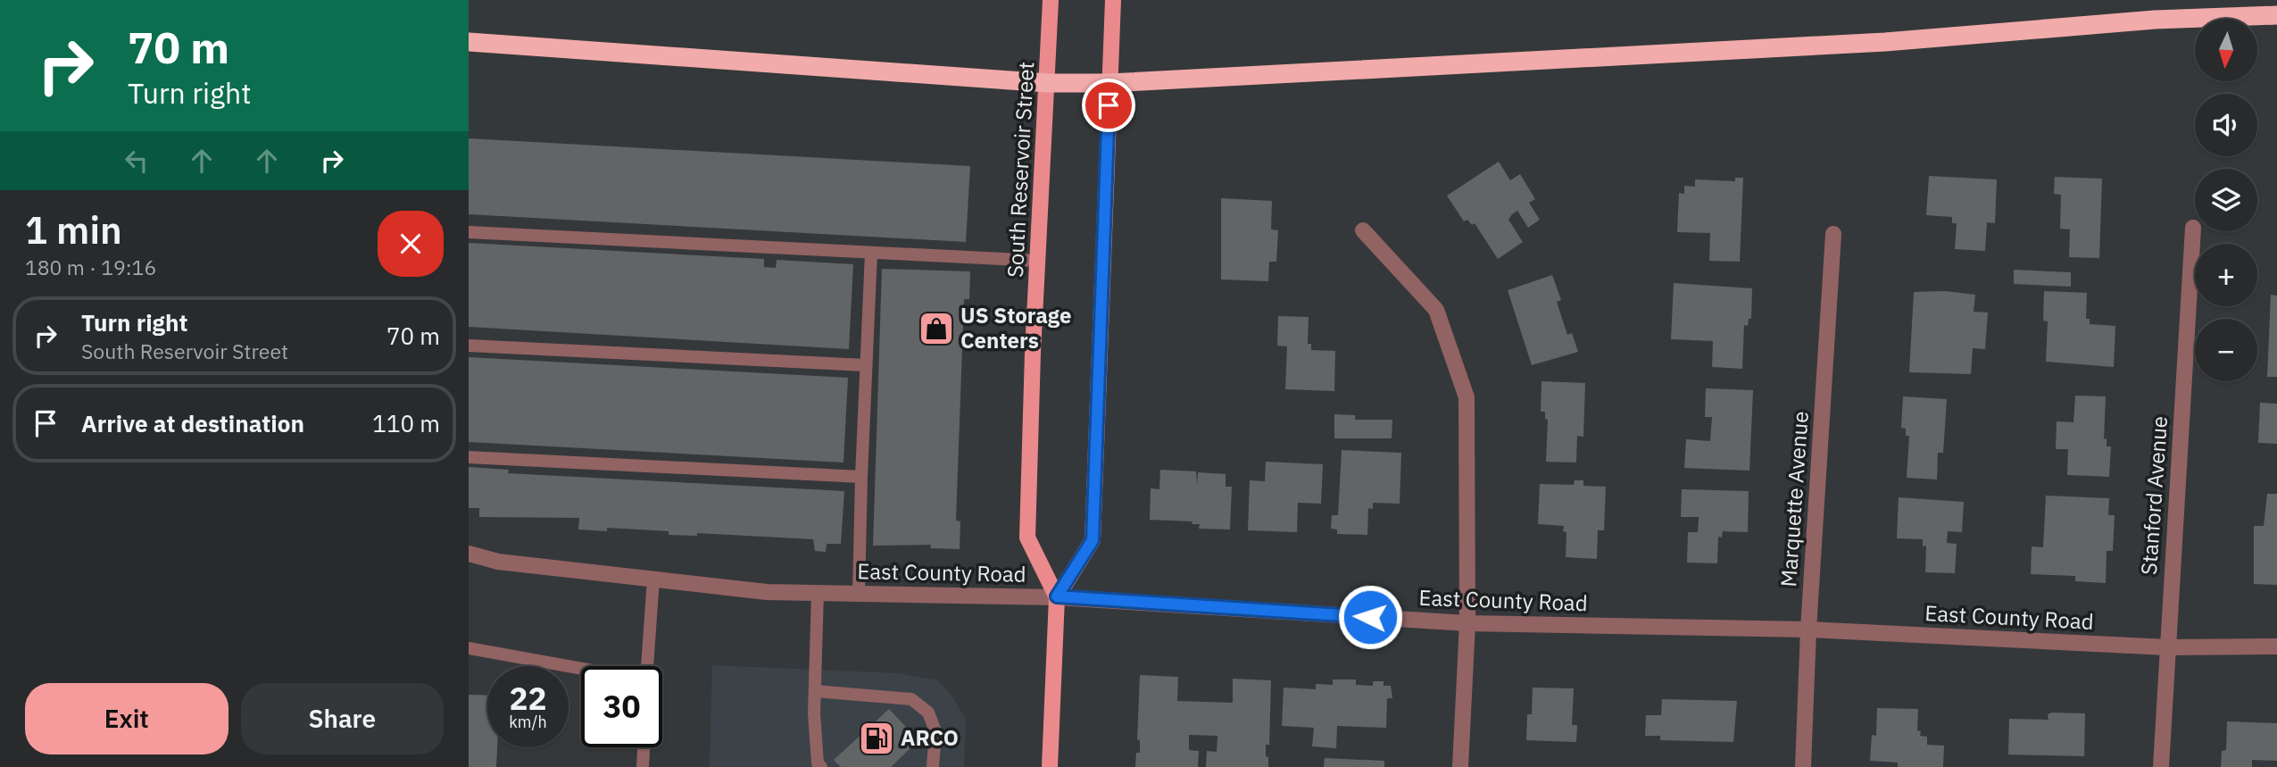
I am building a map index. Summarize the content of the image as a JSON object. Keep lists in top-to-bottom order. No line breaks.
{"streets":{"main road":["South Reservoir Street"],"street":["Stanford Avenue","Marquette Avenue","East County Road"]},"crossings":[["South Reservoir Street","East County Road"],["Stanford Avenue","East County Road"],["Marquette Avenue","East County Road"]],"places":{"shop":["US Storage Centers"],"fuel station":["ARCO"]},"north":"bottom","page":{"turn":["70 m","Turn right"],"map_buttons":["+","−"],"heading":["1 min","180 m · 19:16"],"list":[{"name":"Turn right","note":"South Reservoir Street","value":"70 m"},{"name":"Arrive at destination","value":"110 m"}],"speed":"22 km/h","limit":"30","buttons":["Exit","Share"]}}
